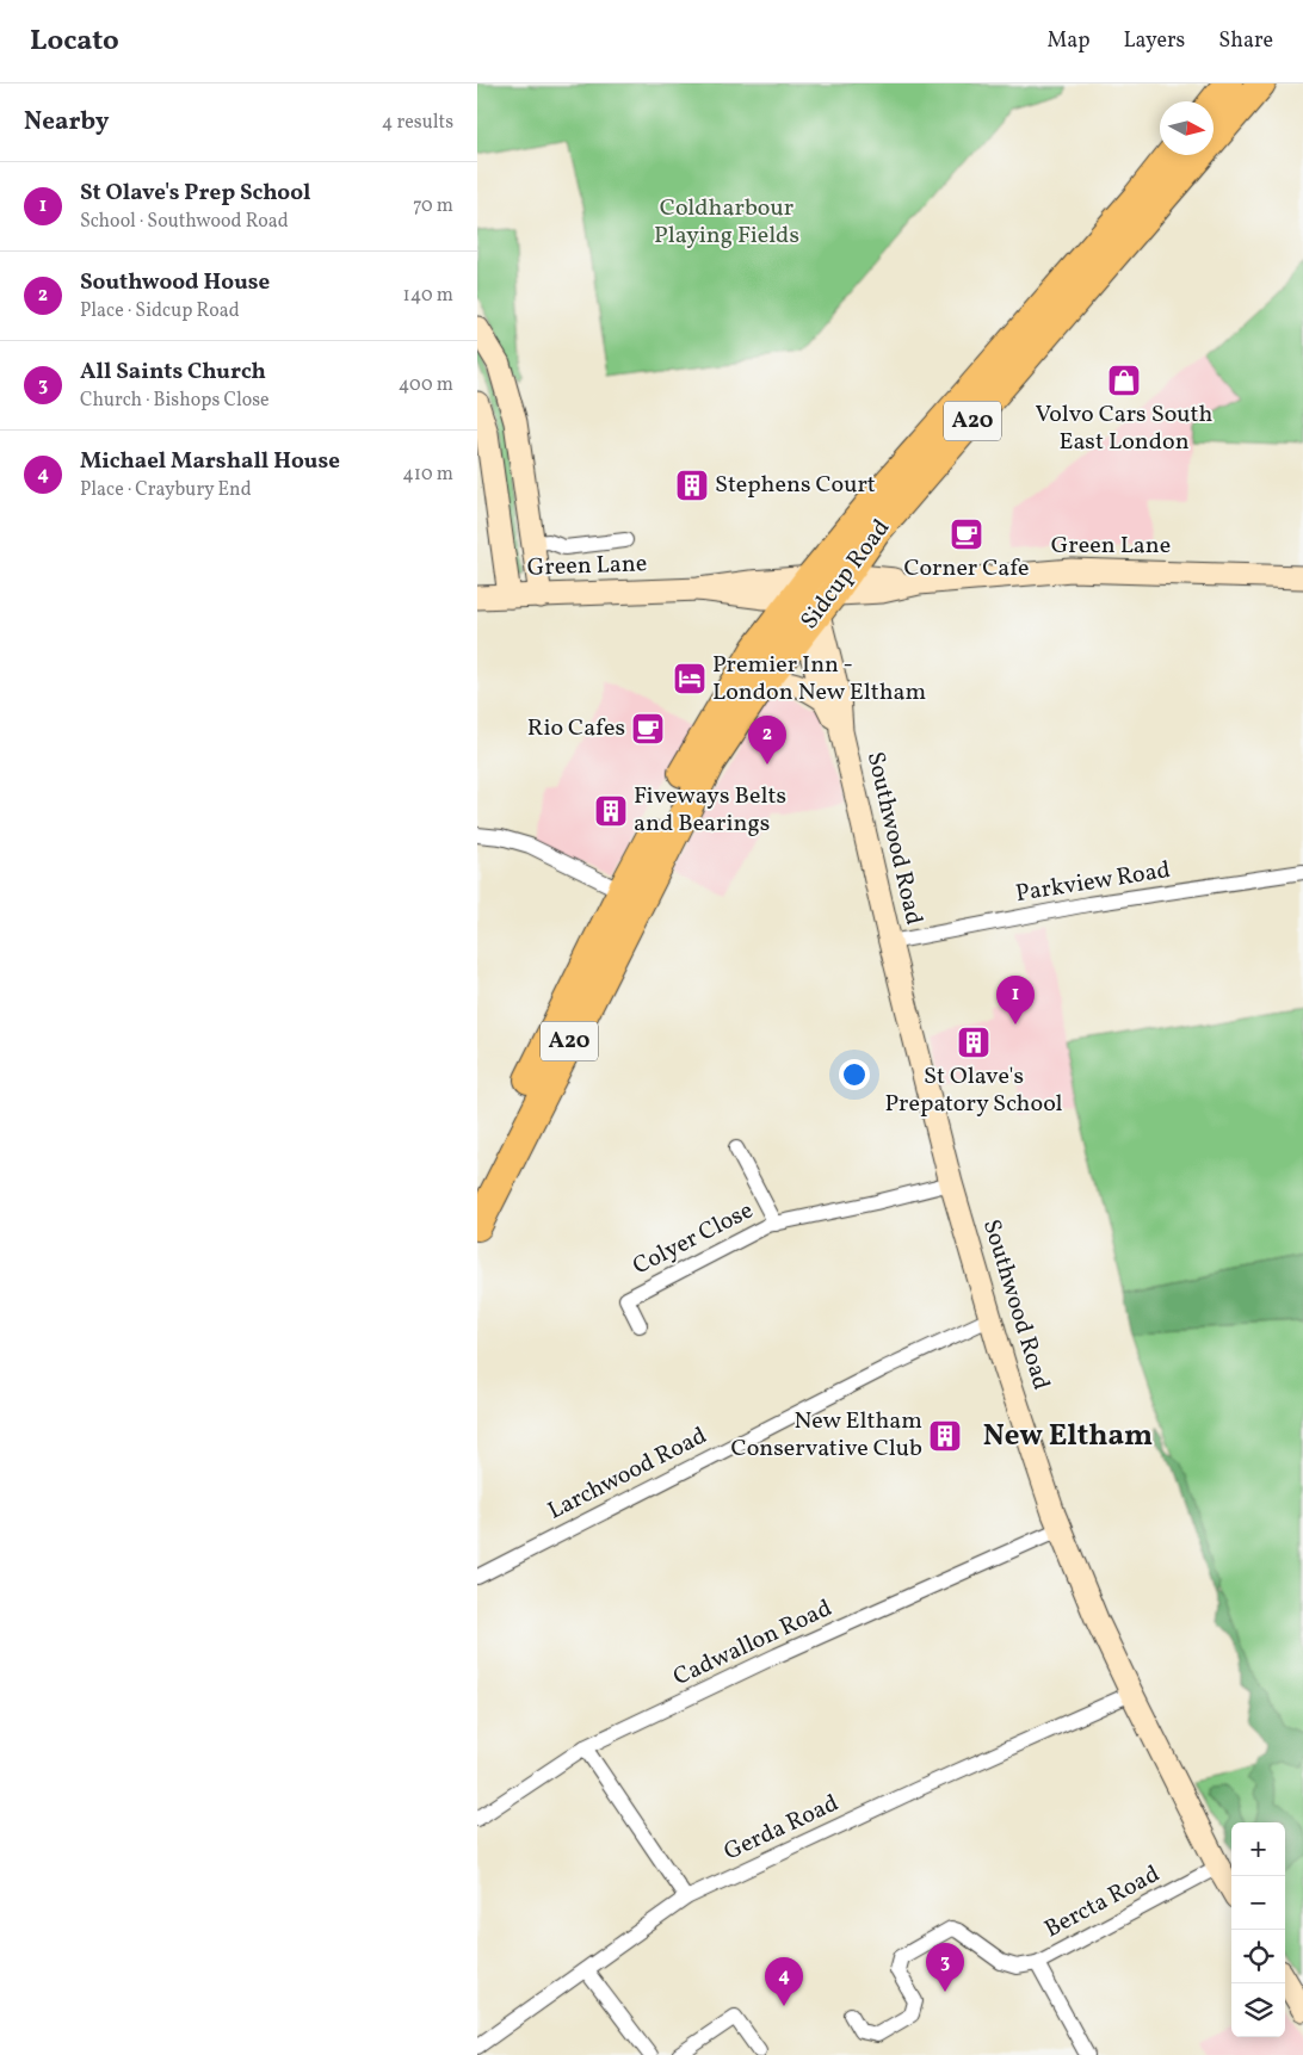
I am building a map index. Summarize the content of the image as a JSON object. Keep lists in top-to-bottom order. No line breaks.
{"streets":{"highway":["A20","Sidcup Road"],"street":["Green Lane","Southwood Road","Parkview Road","Colyer Close","Larchwood Road","Cadwallon Road","Gerda Road","Bercta Road"]},"crossings":[["Green Lane","Sidcup Road"],["Green Lane","Southwood Road"],["Sidcup Road","Southwood Road"],["Southwood Road","Parkview Road"],["Southwood Road","Colyer Close"],["Southwood Road","Larchwood Road"],["Southwood Road","Cadwallon Road"],["Southwood Road","Gerda Road"],["Southwood Road","Bercta Road"]],"districts":["New Eltham"],"parks":["Coldharbour Playing Fields"],"places":{"shop":["Volvo Cars South East London"],"building":["Stephens Court","Fiveways Belts and Bearings","St Olave's Prepatory School","New Eltham Conservative Club"],"cafe":["Corner Cafe","Rio Cafes"],"hotel":["Premier Inn - London New Eltham"]},"north":"right","page":{"header":"Locato","nav":["Map","Layers","Share"],"heading":["Nearby","4 results"],"list":[{"mark":"1","name":"St Olave's Prep School","note":"School · Southwood Road","value":"70 m"},{"mark":"2","name":"Southwood House","note":"Place · Sidcup Road","value":"140 m"},{"mark":"3","name":"All Saints Church","note":"Church · Bishops Close","value":"400 m"},{"mark":"4","name":"Michael Marshall House","note":"Place · Craybury End","value":"410 m"}],"pins":["2","1","3","4"],"map_buttons":["+","−"]}}
